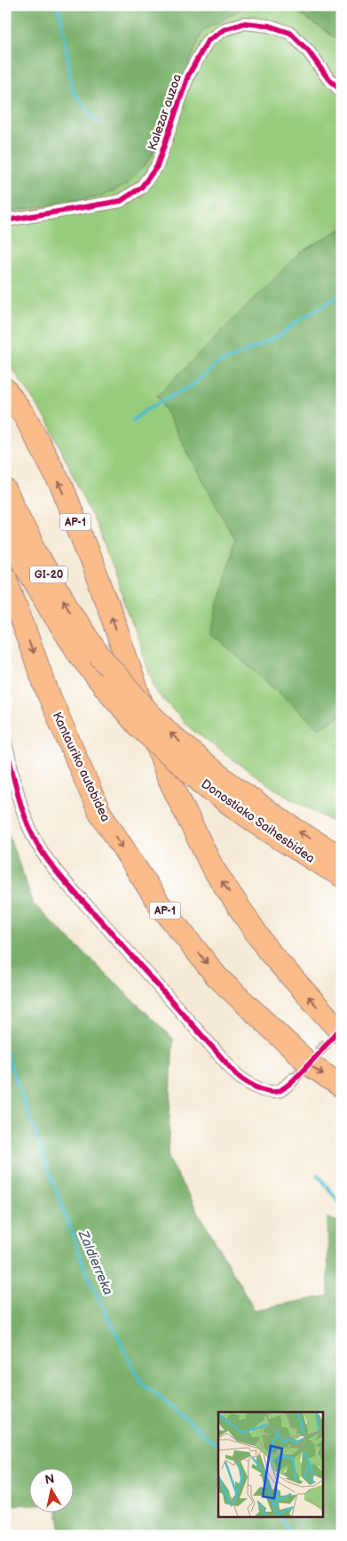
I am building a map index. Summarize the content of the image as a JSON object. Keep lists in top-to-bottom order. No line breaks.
{"streets":{"highway":["AP-1","GI-20","Kantauriko autobidea","Donostiako Saihesbidea"],"street":["Kalezar auzoa"]},"water":["Zaldierreka"],"north":"top"}
